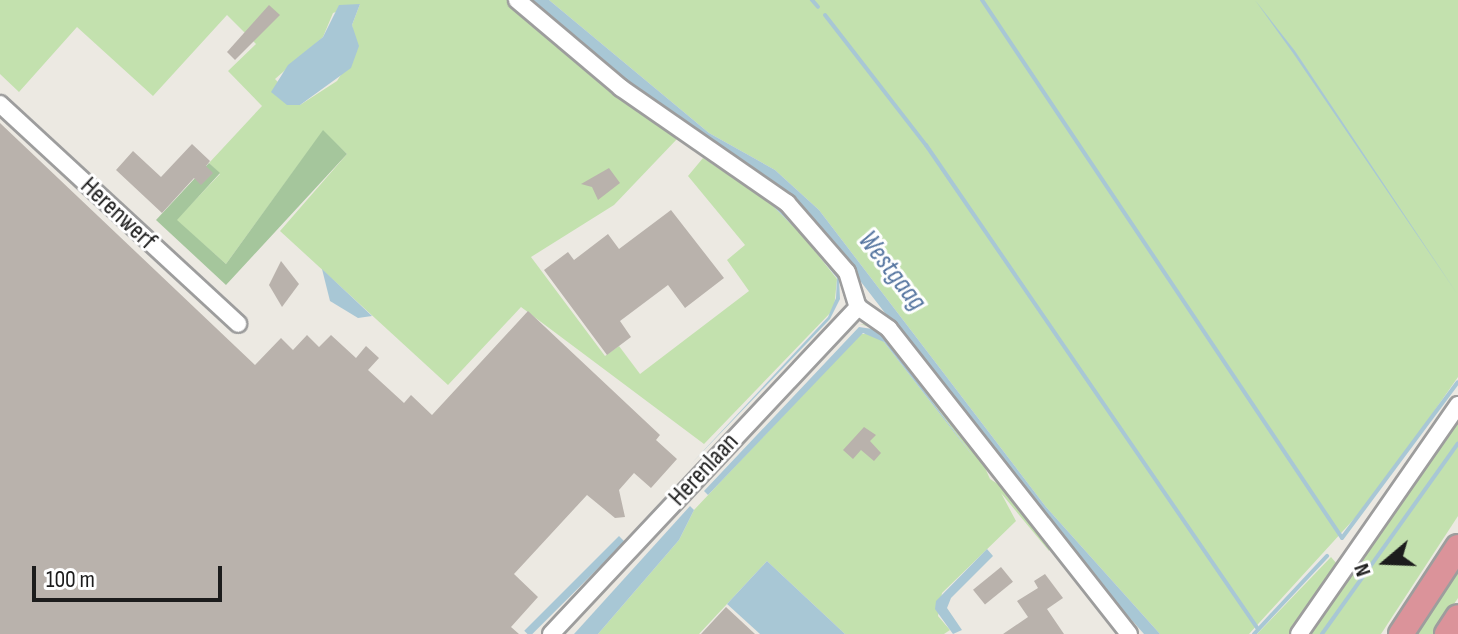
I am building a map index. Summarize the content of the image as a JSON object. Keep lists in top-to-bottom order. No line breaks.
{"streets":{"street":["Herenwerf","Herenlaan"]},"water":["Westgaag"],"scale_bar":"100 m","north":"left"}
